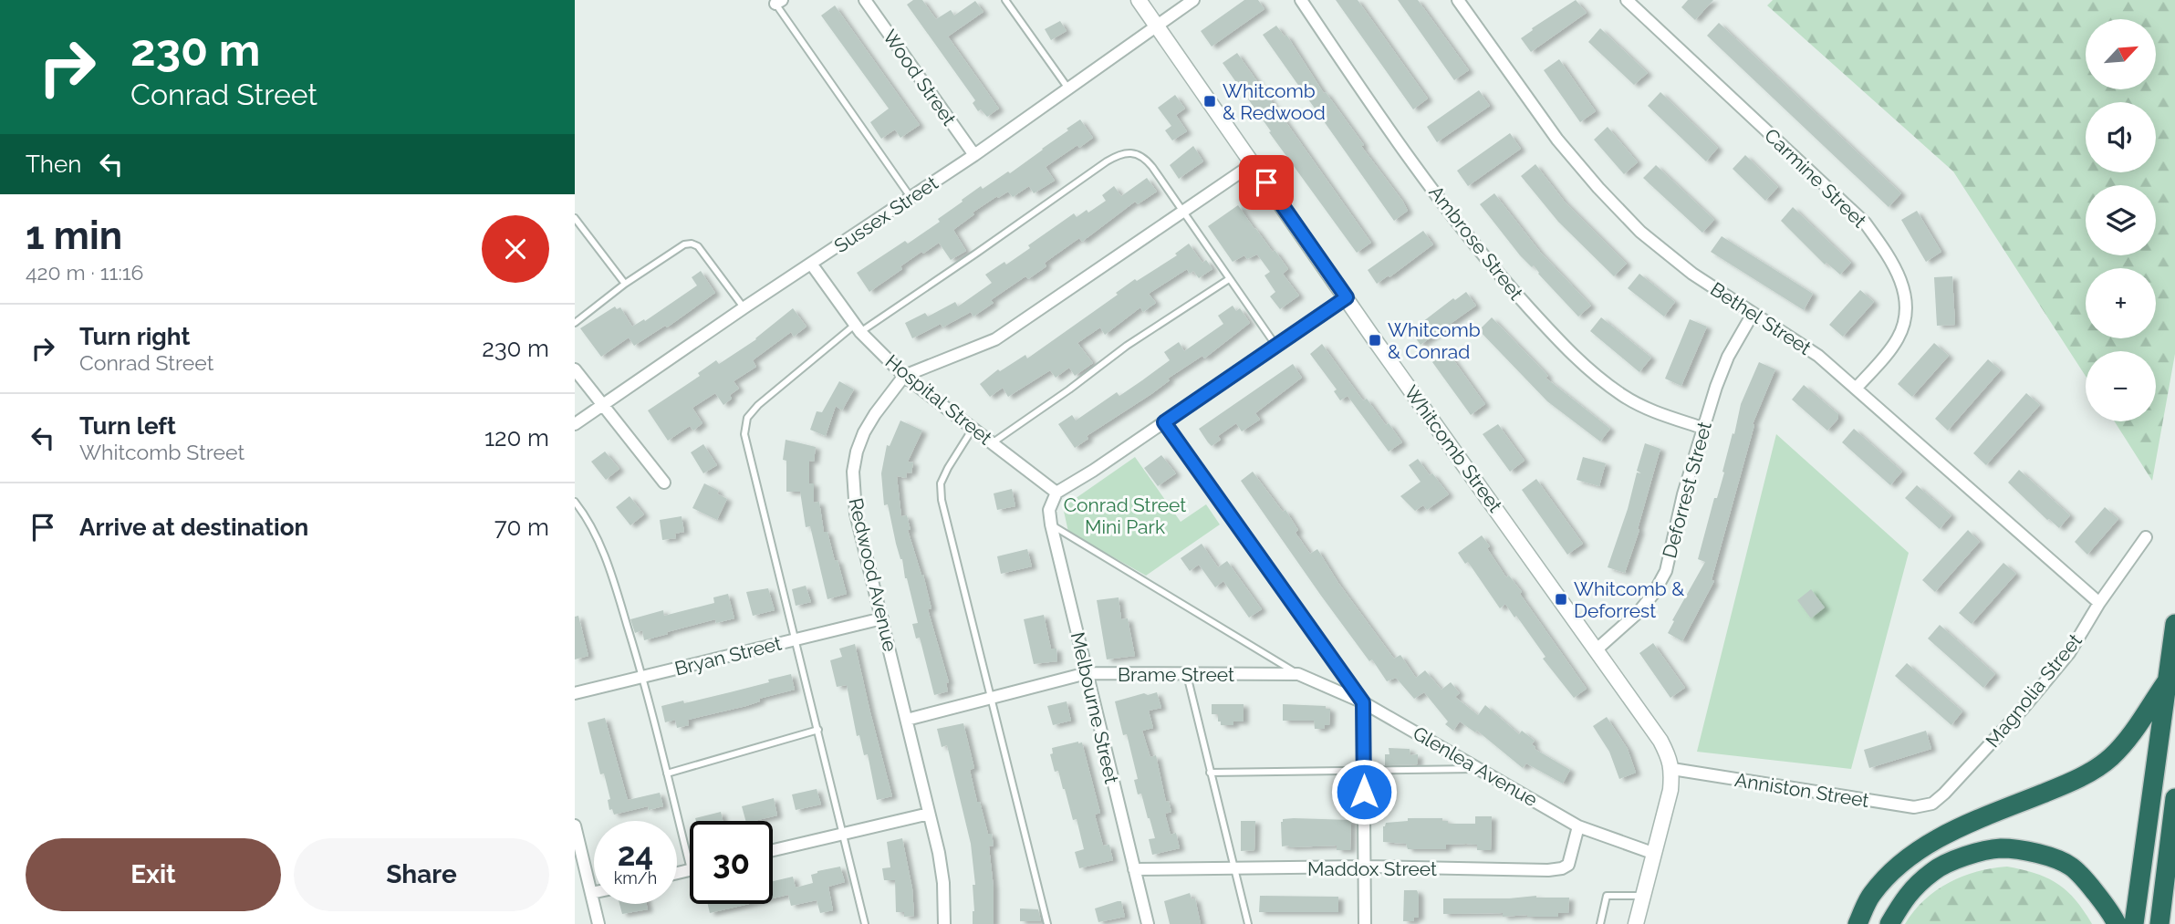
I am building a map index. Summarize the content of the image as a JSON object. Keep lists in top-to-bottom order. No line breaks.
{"streets":{"street":["Wood Street","Carmine Street","Sussex Street","Ambrose Street","Bethel Street","Hospital Street","Whitcomb Street","Deforrest Street","Redwood Avenue","Bryan Street","Brame Street","Magnolia Street","Melbourne Street","Glenlea Avenue","Anniston Street","Maddox Street"]},"crossings":[["Wood Street","Sussex Street"],["Carmine Street","Bethel Street"],["Sussex Street","Hospital Street"],["Sussex Street","Whitcomb Street"],["Ambrose Street","Deforrest Street"],["Bethel Street","Deforrest Street"],["Bethel Street","Magnolia Street"],["Hospital Street","Redwood Avenue"],["Hospital Street","Melbourne Street"],["Whitcomb Street","Deforrest Street"],["Whitcomb Street","Anniston Street"],["Redwood Avenue","Bryan Street"],["Redwood Avenue","Brame Street"],["Brame Street","Melbourne Street"],["Brame Street","Glenlea Avenue"],["Magnolia Street","Anniston Street"],["Melbourne Street","Maddox Street"],["Glenlea Avenue","Maddox Street"]],"parks":["Conrad Street Mini Park"],"places":{"transit":["Whitcomb & Redwood","Whitcomb & Conrad","Whitcomb & Deforrest"]},"north":"top right","page":{"turn":["230 m","Conrad Street"],"map_buttons":["+","−"],"then":"Then","heading":["1 min","420 m · 11:16"],"list":[{"name":"Turn right","note":"Conrad Street","value":"230 m"},{"name":"Turn left","note":"Whitcomb Street","value":"120 m"},{"name":"Arrive at destination","value":"70 m"}],"speed":"24 km/h","limit":"30","buttons":["Exit","Share"]}}
